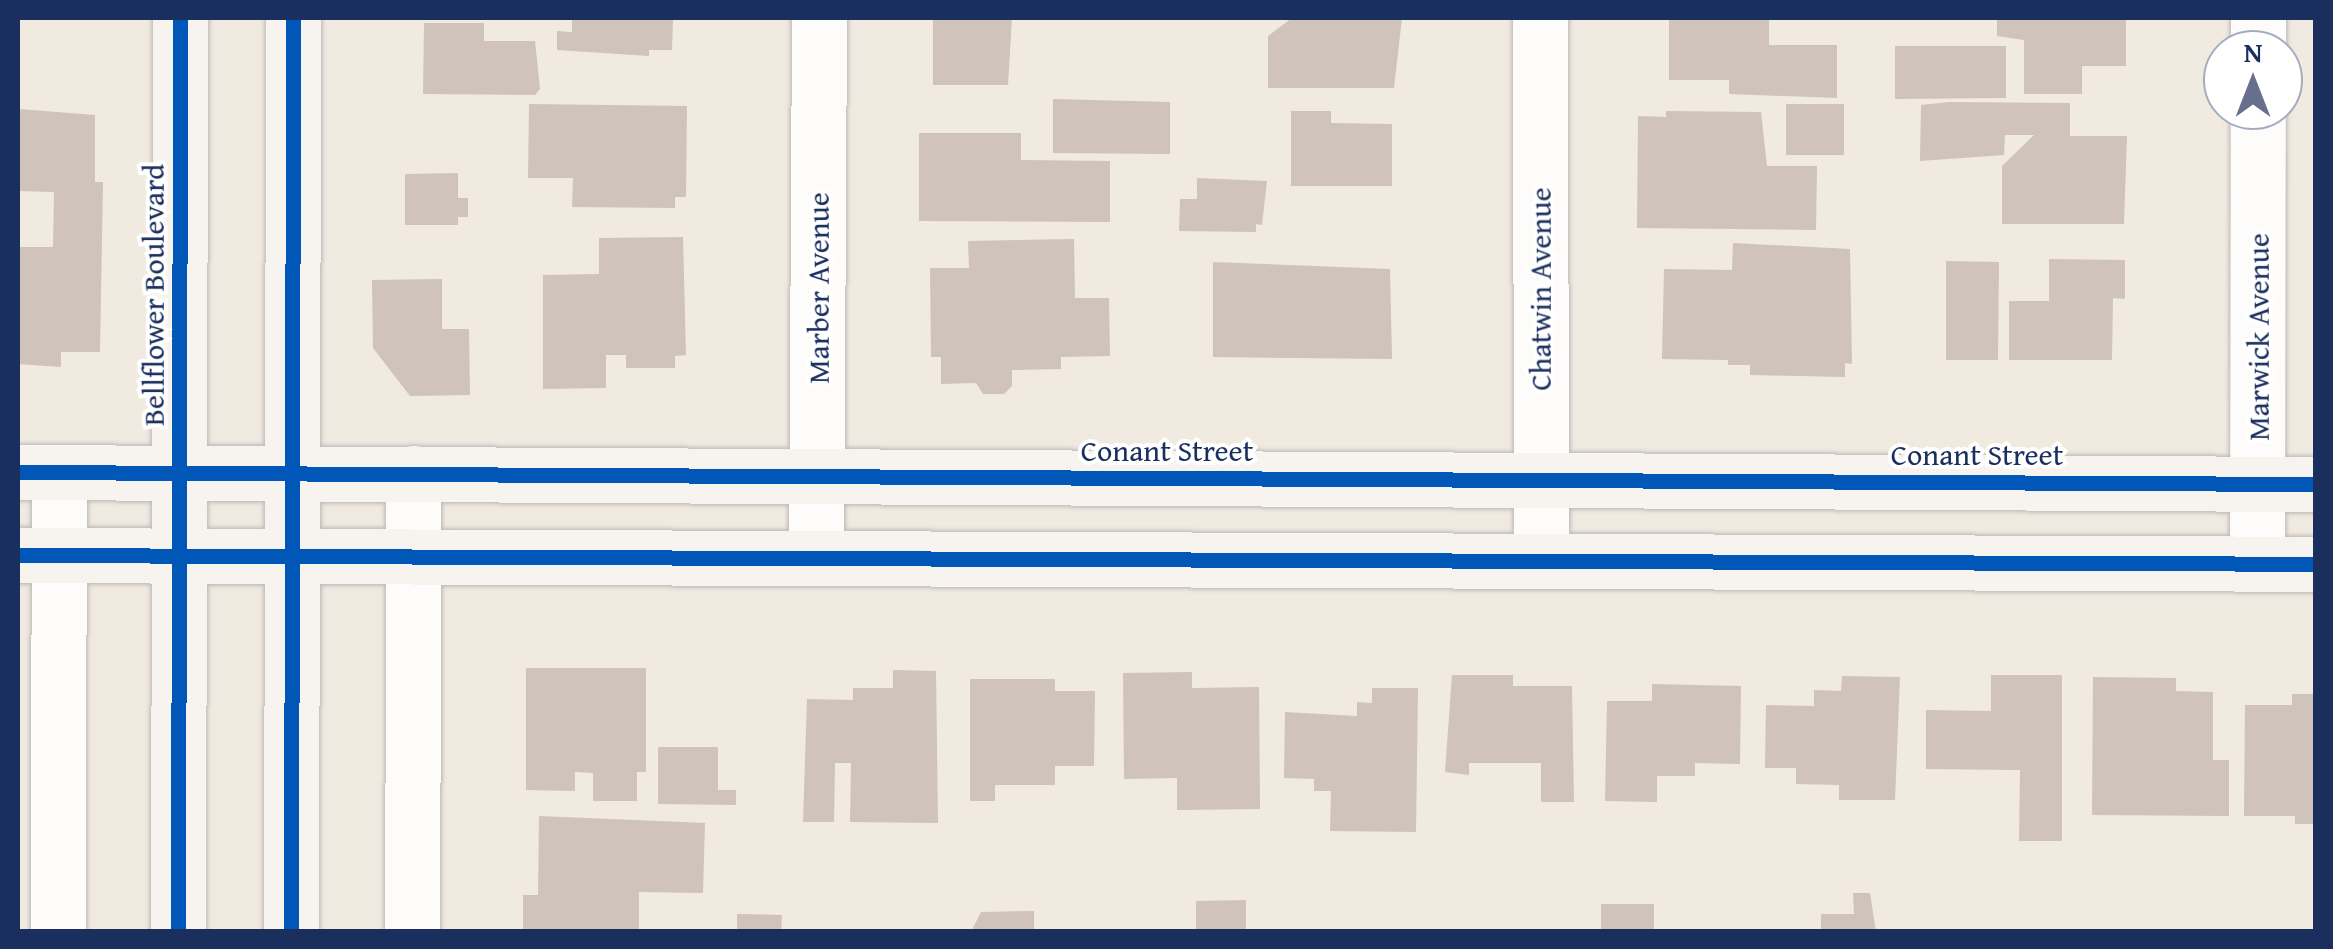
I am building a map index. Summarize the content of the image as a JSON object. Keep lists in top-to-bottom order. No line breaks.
{"streets":{"street":["Marber Avenue","Chatwin Avenue","Bellflower Boulevard","Marwick Avenue","Conant Street"]},"crossings":[["Marber Avenue","Conant Street"],["Chatwin Avenue","Conant Street"],["Bellflower Boulevard","Conant Street"],["Marwick Avenue","Conant Street"]],"north":"top"}
